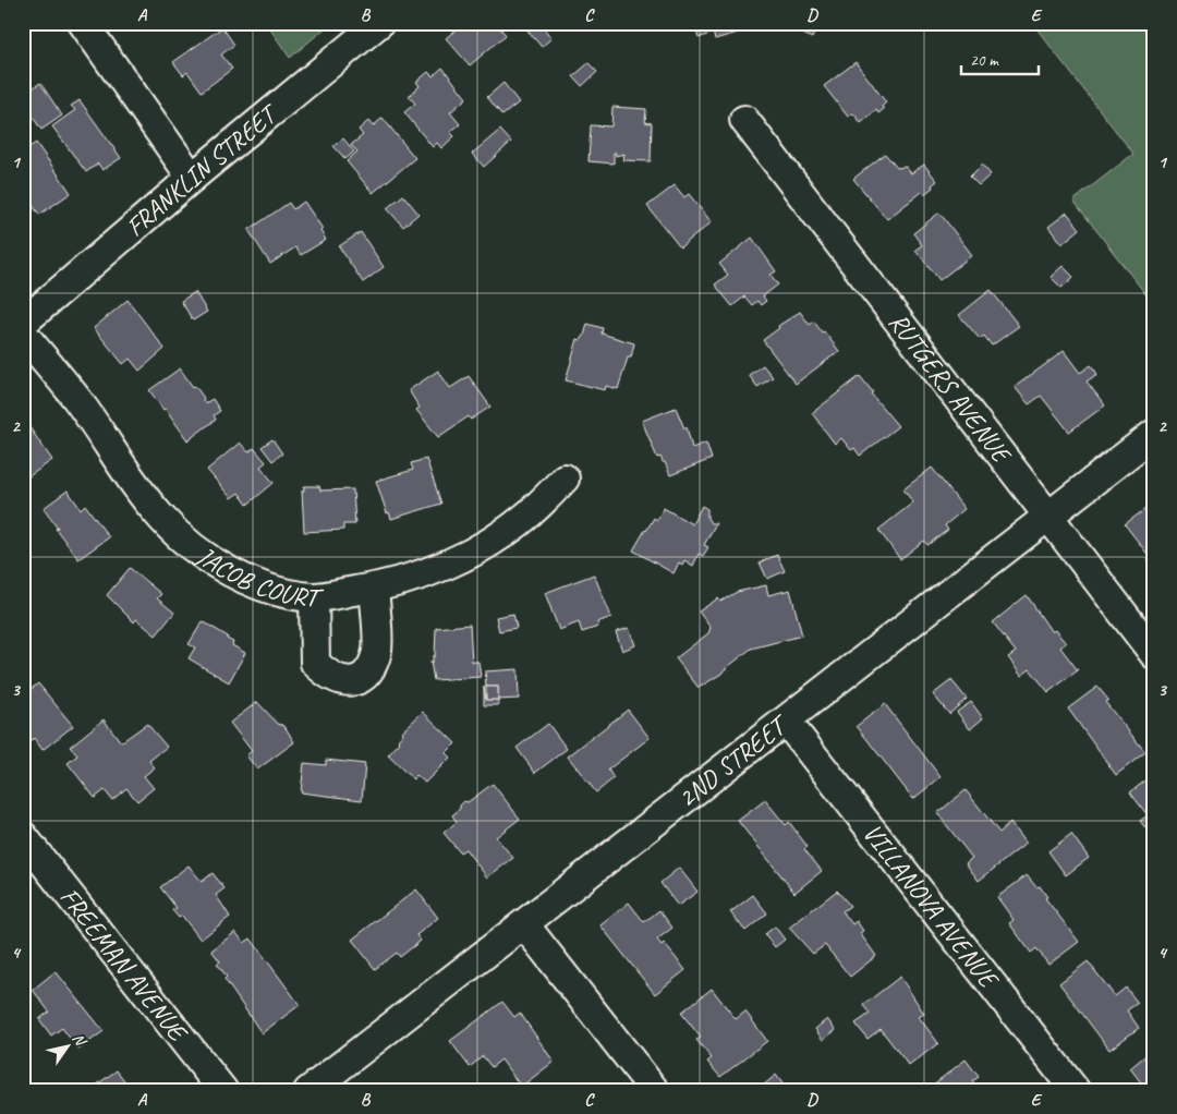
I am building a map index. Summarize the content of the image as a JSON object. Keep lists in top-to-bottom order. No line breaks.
{"streets":{"street":["FRANKLIN STREET","RUTGERS AVENUE","JACOB COURT","2ND STREET","VILLANOVA AVENUE","FREEMAN AVENUE"]},"crossings":[["RUTGERS AVENUE","2ND STREET"],["2ND STREET","VILLANOVA AVENUE"]],"scale_bar":"20 m","north":"top right","grid":{"columns":["A","B","C","D","E"],"rows":["1","2","3","4"]}}
